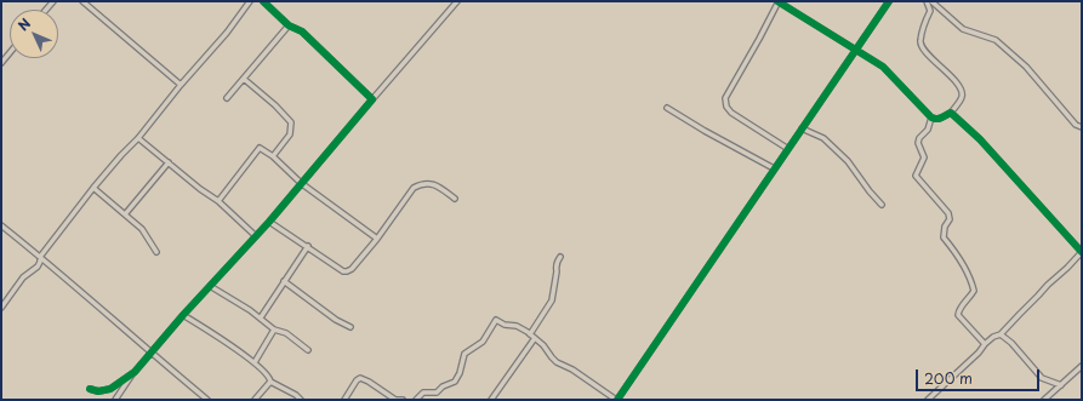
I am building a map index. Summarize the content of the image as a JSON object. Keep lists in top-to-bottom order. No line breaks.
{"scale_bar":"200 m","north":"top left"}
